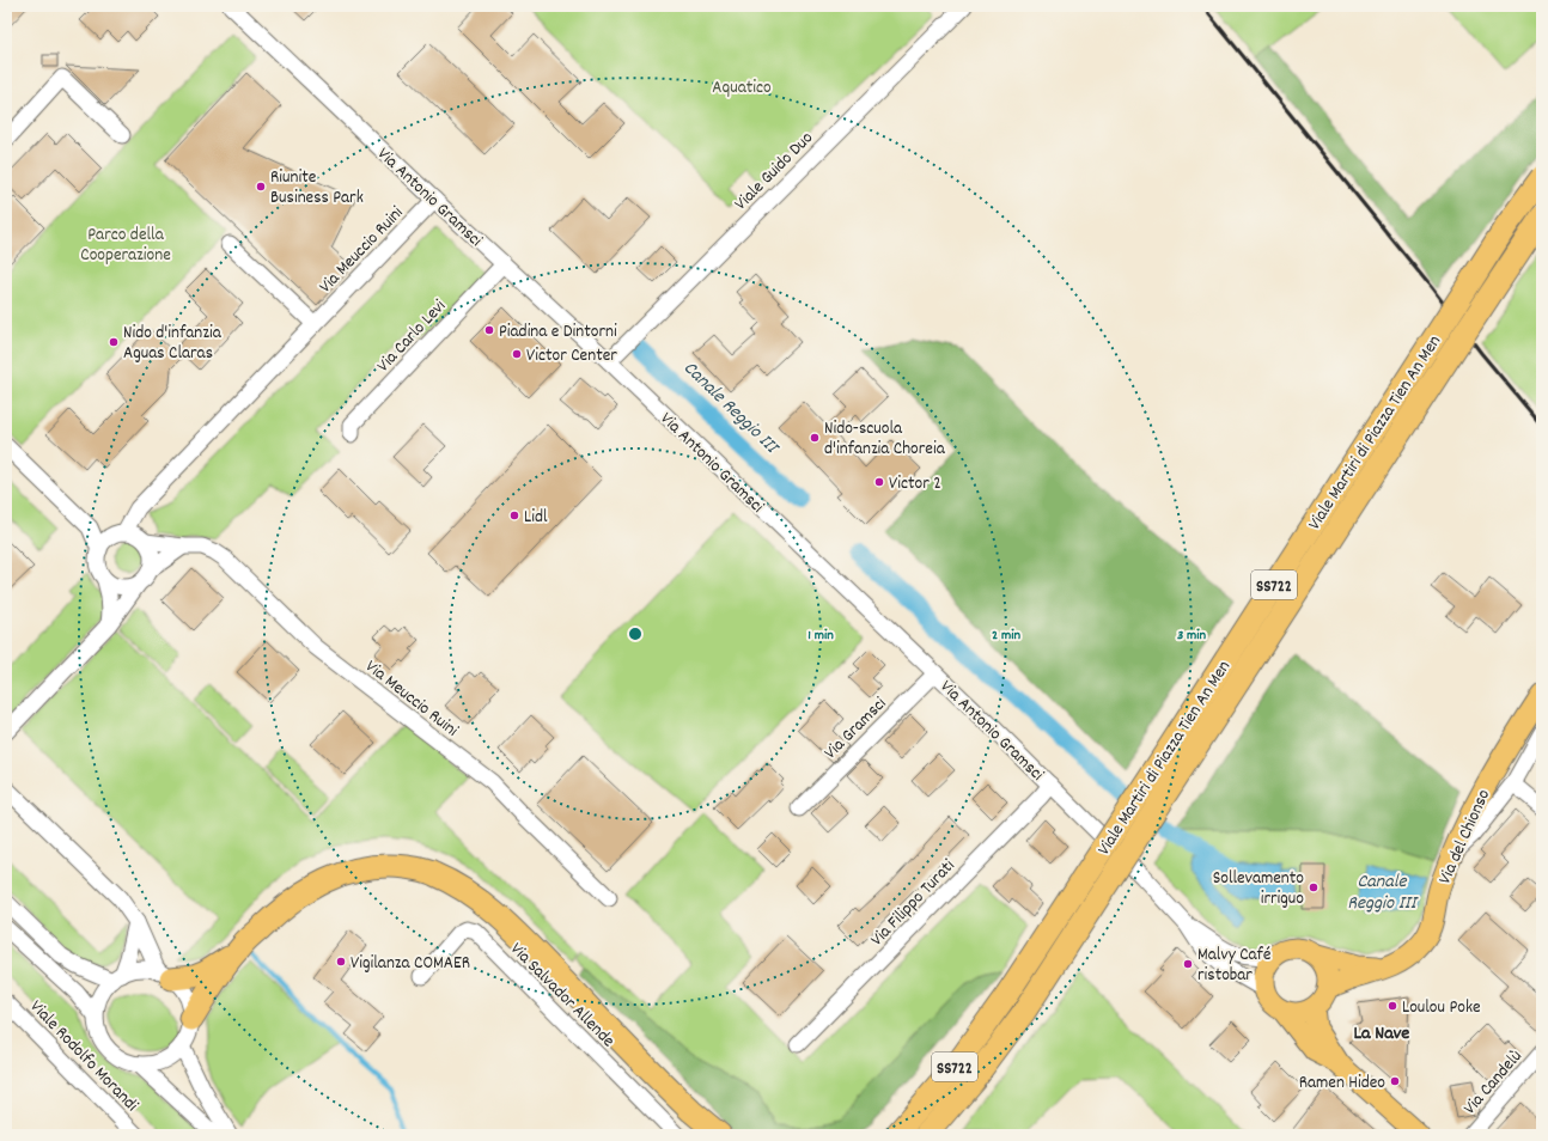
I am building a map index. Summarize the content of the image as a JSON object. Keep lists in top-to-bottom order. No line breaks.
{"streets":{"highway":["Viale Martiri di Piazza Tien An Men","SS722"],"main road":["Via Antonio Gramsci","Via del Chionso"],"street":["Viale Guido Duo","Via Meuccio Ruini","Via Carlo Levi","Via Gramsci","Via Filippo Turati","Via Salvador Allende","Viale Rodolfo Morandi","Via Candelù"]},"crossings":[["Viale Guido Duo","Via Antonio Gramsci"],["Via Antonio Gramsci","Via Meuccio Ruini"],["Via Antonio Gramsci","Via Carlo Levi"],["Via Antonio Gramsci","Via Gramsci"],["Via Antonio Gramsci","Via del Chionso"],["Via Antonio Gramsci","Via Filippo Turati"]],"districts":["La Nave"],"water":["Canale Reggio III"],"parks":["Aquatico","Parco della Cooperazione"],"places":["Riunite Business Park","Piadina e Dintorni","Nido d'infanzia Aguas Claras","Victor Center","Nido-scuola d'infanzia Choreia","Victor 2","Lidl","Sollevamento irriguo","Vigilanza COMAER","Malvy Café ristobar","Loulou Poke","Ramen Hideo"],"rings":["1 min","2 min","3 min"]}
